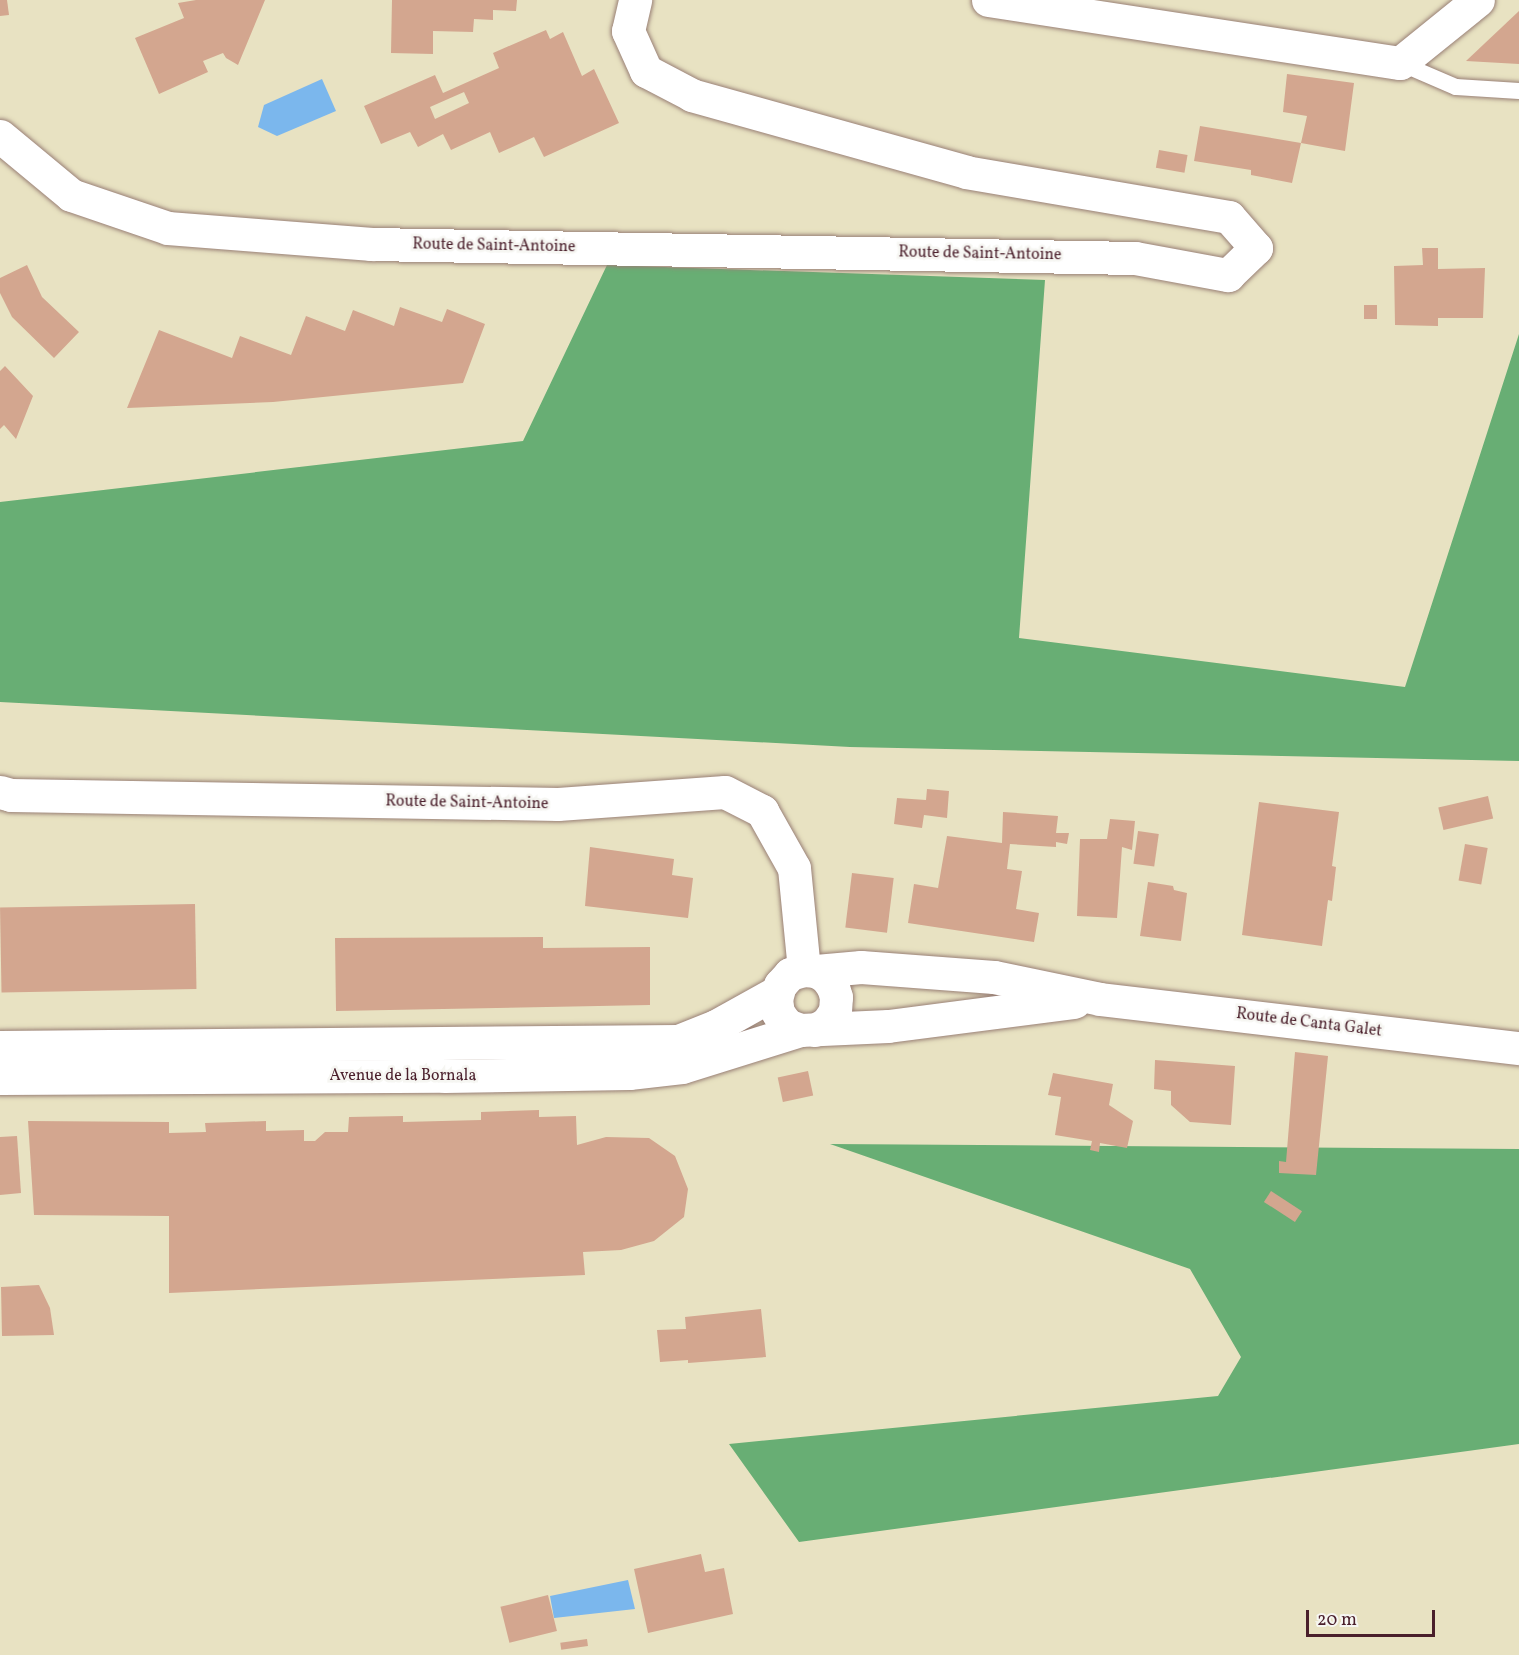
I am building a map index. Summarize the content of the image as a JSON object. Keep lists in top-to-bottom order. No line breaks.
{"streets":{"street":["Route de Saint-Antoine","Route de Canta Galet","Avenue de la Bornala"]},"crossings":[["Route de Saint-Antoine","Route de Canta Galet"],["Route de Saint-Antoine","Avenue de la Bornala"],["Route de Canta Galet","Avenue de la Bornala"]],"scale_bar":"20 m"}
